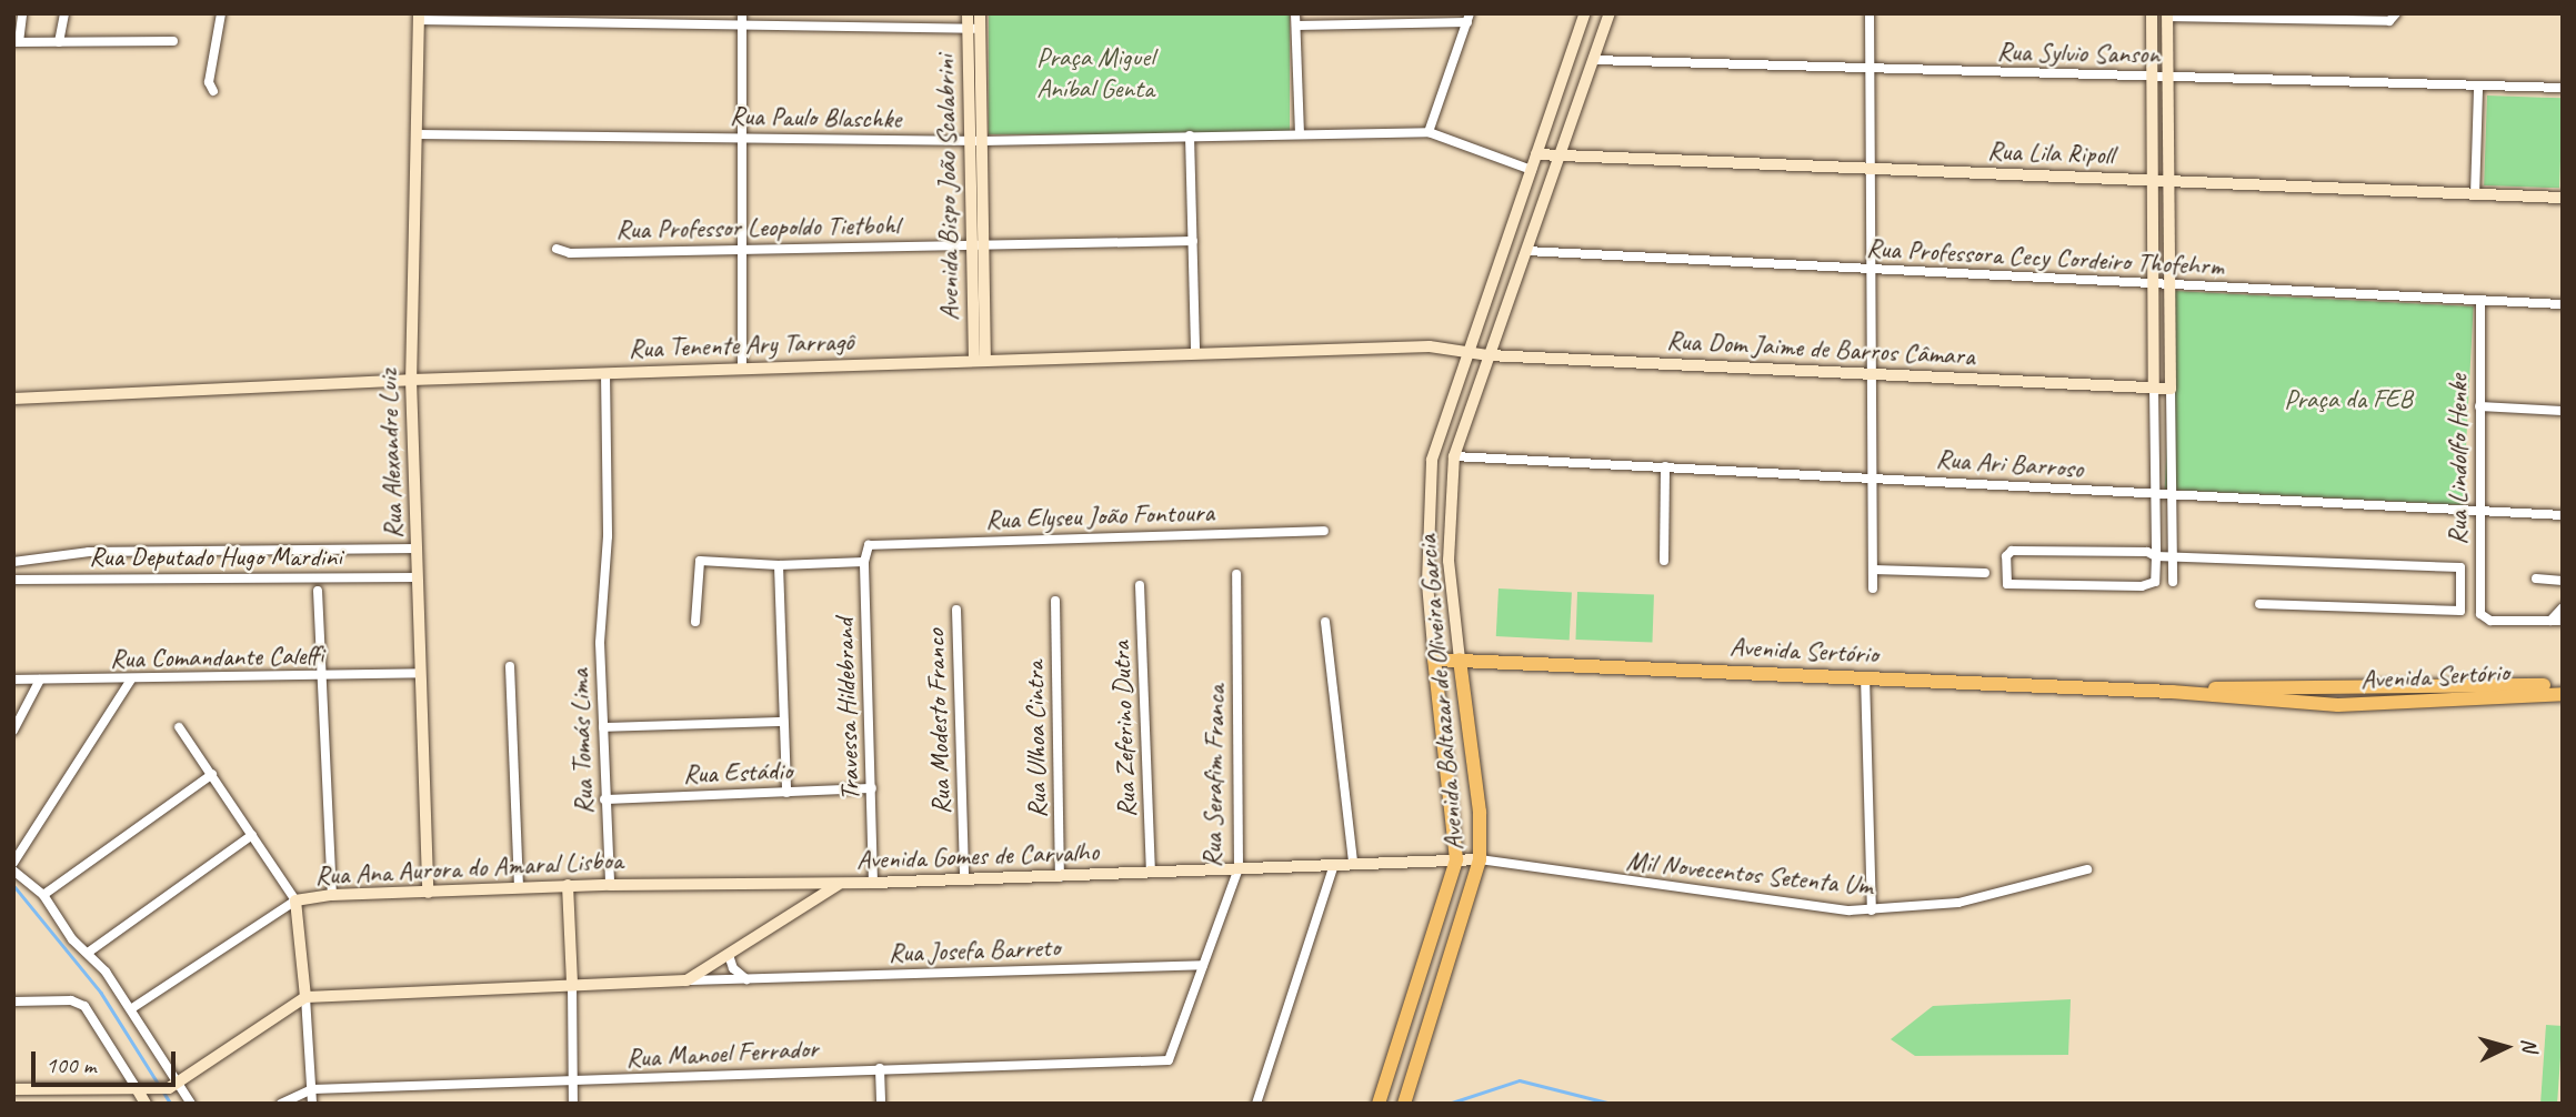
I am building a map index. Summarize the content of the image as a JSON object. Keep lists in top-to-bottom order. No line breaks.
{"streets":{"main road":["Avenida Sertório","Avenida Baltazar de Oliveira Garcia"],"street":["Rua Sylvio Sanson","Rua Paulo Blaschke","Rua Lila Ripoll","Avenida Bispo João Scalabrini","Rua Professor Leopoldo Tietbohl","Rua Professora Cecy Cordeiro Thofehrm","Rua Tenente Ary Tarragô","Rua Dom Jaime de Barros Câmara","Rua Alexandre Luiz","Rua Lindolfo Henke","Rua Ari Barroso","Rua Elyseu João Fontoura","Rua Deputado Hugo Mardini","Rua Comandante Caleffi","Travessa Hildebrand","Rua Modesto Franco","Rua Zeferino Dutra","Rua Ulhoa Cintra","Rua Tomás Lima","Rua Estádio","Rua Serafim Franca","Avenida Gomes de Carvalho","Rua Ana Aurora do Amaral Lisboa","Mil Novecentos Setenta Um","Rua Josefa Barreto","Rua Manoel Ferrador"]},"crossings":[["Rua Sylvio Sanson","Avenida Baltazar de Oliveira Garcia"],["Rua Paulo Blaschke","Avenida Bispo João Scalabrini"],["Rua Paulo Blaschke","Rua Alexandre Luiz"],["Rua Paulo Blaschke","Avenida Baltazar de Oliveira Garcia"],["Rua Lila Ripoll","Avenida Baltazar de Oliveira Garcia"],["Avenida Bispo João Scalabrini","Rua Professor Leopoldo Tietbohl"],["Avenida Bispo João Scalabrini","Rua Tenente Ary Tarragô"],["Rua Professora Cecy Cordeiro Thofehrm","Rua Lindolfo Henke"],["Rua Professora Cecy Cordeiro Thofehrm","Avenida Baltazar de Oliveira Garcia"],["Rua Tenente Ary Tarragô","Rua Dom Jaime de Barros Câmara"],["Rua Tenente Ary Tarragô","Rua Alexandre Luiz"],["Rua Tenente Ary Tarragô","Avenida Baltazar de Oliveira Garcia"],["Rua Tenente Ary Tarragô","Rua Tomás Lima"],["Rua Dom Jaime de Barros Câmara","Avenida Baltazar de Oliveira Garcia"],["Rua Alexandre Luiz","Rua Deputado Hugo Mardini"],["Rua Alexandre Luiz","Rua Comandante Caleffi"],["Rua Alexandre Luiz","Rua Ana Aurora do Amaral Lisboa"],["Rua Lindolfo Henke","Rua Ari Barroso"],["Rua Ari Barroso","Avenida Baltazar de Oliveira Garcia"],["Rua Elyseu João Fontoura","Travessa Hildebrand"],["Avenida Sertório","Avenida Baltazar de Oliveira Garcia"],["Avenida Baltazar de Oliveira Garcia","Avenida Gomes de Carvalho"],["Avenida Baltazar de Oliveira Garcia","Mil Novecentos Setenta Um"],["Travessa Hildebrand","Rua Estádio"],["Travessa Hildebrand","Avenida Gomes de Carvalho"],["Rua Modesto Franco","Avenida Gomes de Carvalho"],["Rua Zeferino Dutra","Avenida Gomes de Carvalho"],["Rua Ulhoa Cintra","Avenida Gomes de Carvalho"],["Rua Tomás Lima","Rua Estádio"],["Rua Tomás Lima","Rua Ana Aurora do Amaral Lisboa"],["Rua Serafim Franca","Avenida Gomes de Carvalho"],["Rua Serafim Franca","Rua Josefa Barreto"],["Rua Serafim Franca","Rua Manoel Ferrador"],["Avenida Gomes de Carvalho","Rua Ana Aurora do Amaral Lisboa"],["Avenida Gomes de Carvalho","Rua Josefa Barreto"]],"parks":["Praça Miguel Aníbal Genta","Praça da FEB"],"scale_bar":"100 m","north":"right"}
